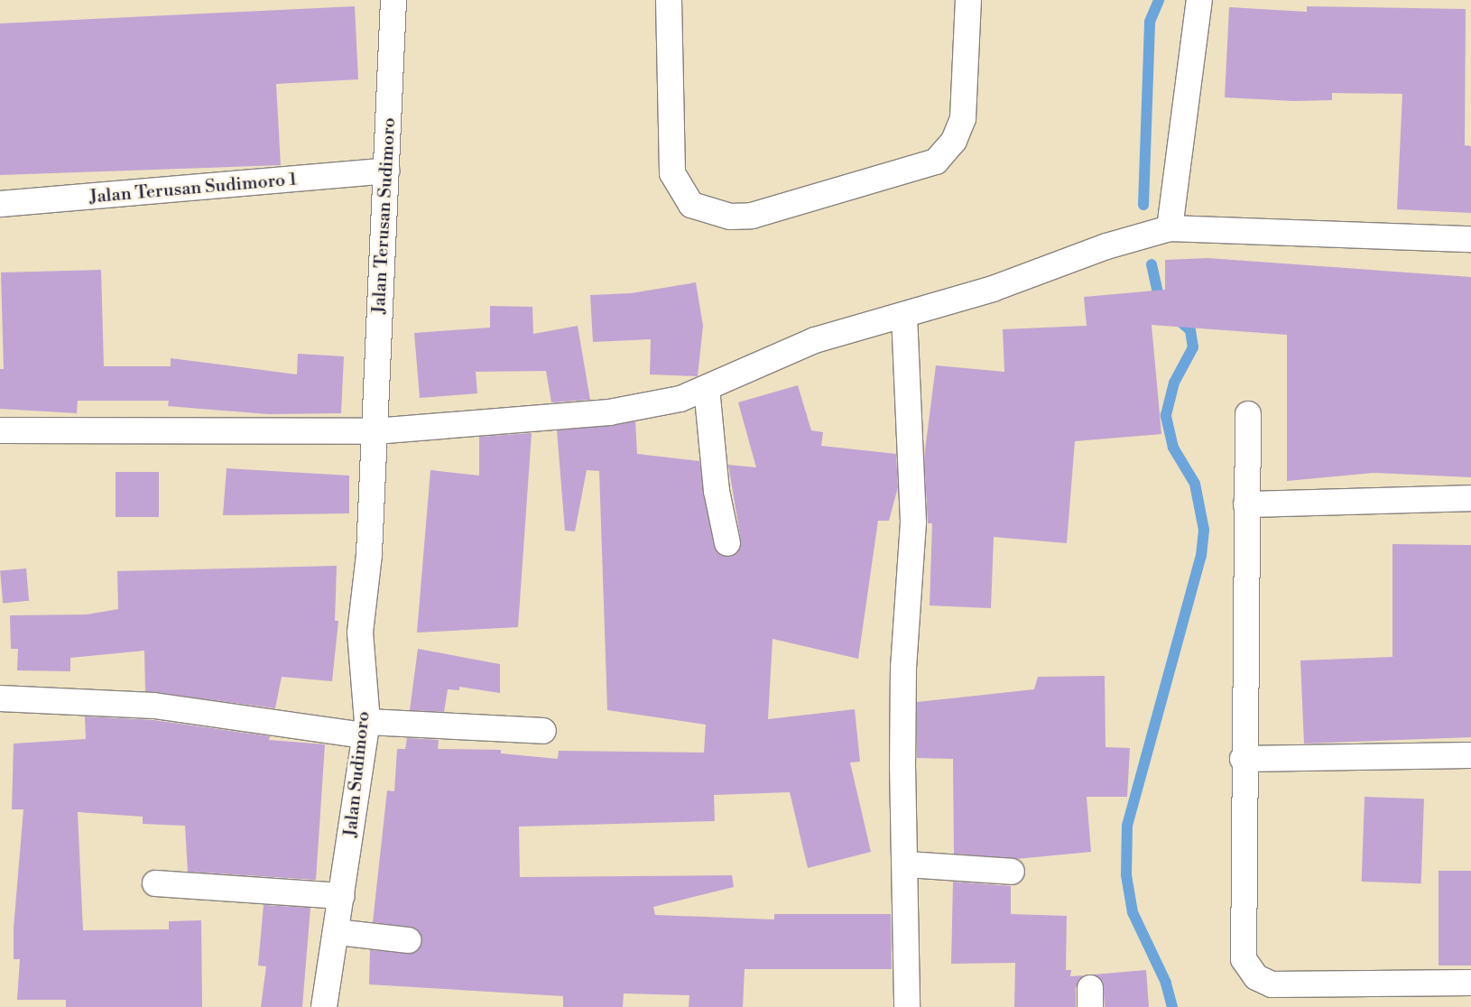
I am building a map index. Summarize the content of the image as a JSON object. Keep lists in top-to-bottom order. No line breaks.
{"streets":{"street":["Jalan Terusan Sudimoro 1","Jalan Terusan Sudimoro","Jalan Sudimoro"]},"crossings":[["Jalan Terusan Sudimoro 1","Jalan Terusan Sudimoro"],["Jalan Terusan Sudimoro","Jalan Sudimoro"]]}
